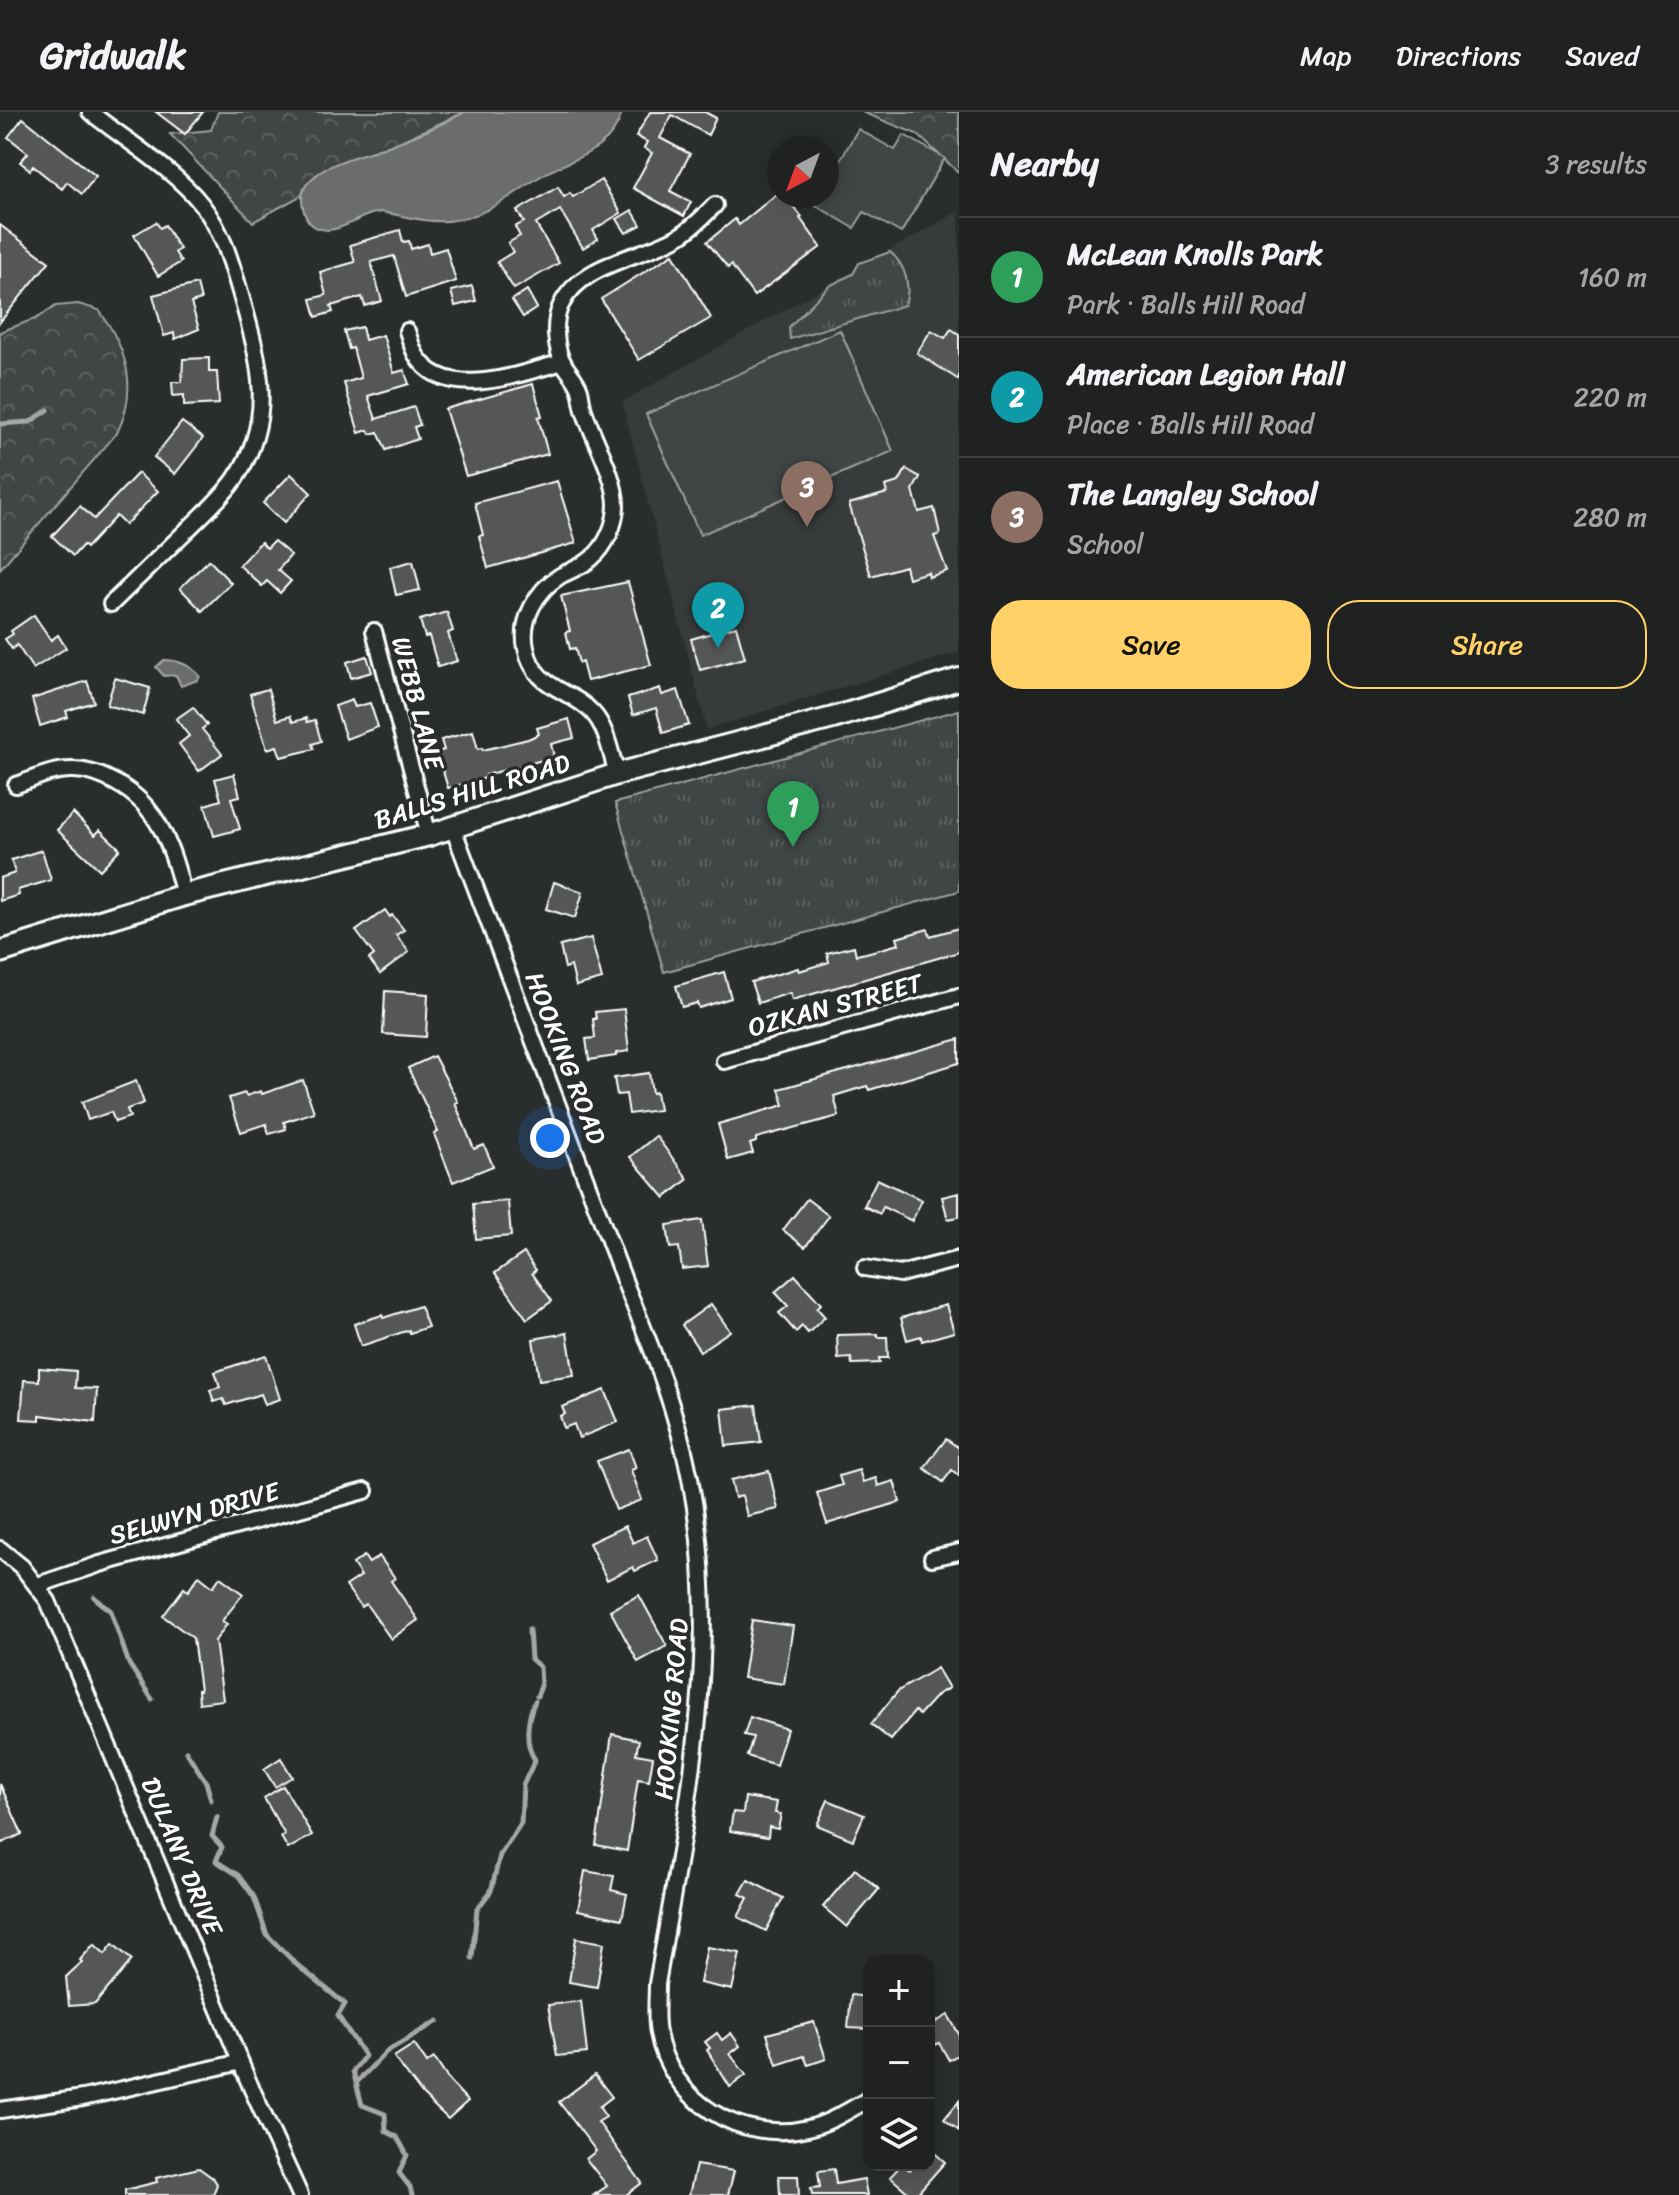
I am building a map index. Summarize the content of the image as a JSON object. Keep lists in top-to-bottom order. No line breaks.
{"streets":{"street":["WEBB LANE","BALLS HILL ROAD","OZKAN STREET","HOOKING ROAD","SELWYN DRIVE","DULANY DRIVE"]},"crossings":[["WEBB LANE","BALLS HILL ROAD"],["BALLS HILL ROAD","HOOKING ROAD"],["SELWYN DRIVE","DULANY DRIVE"]],"north":"bottom left","page":{"header":"Gridwalk","nav":["Map","Directions","Saved"],"heading":["Nearby","3 results"],"list":[{"mark":"1","name":"McLean Knolls Park","note":"Park · Balls Hill Road","value":"160 m"},{"mark":"2","name":"American Legion Hall","note":"Place · Balls Hill Road","value":"220 m"},{"mark":"3","name":"The Langley School","note":"School","value":"280 m"}],"pins":["3","2","1"],"buttons":["Save","Share"],"map_buttons":["+","−"]}}
